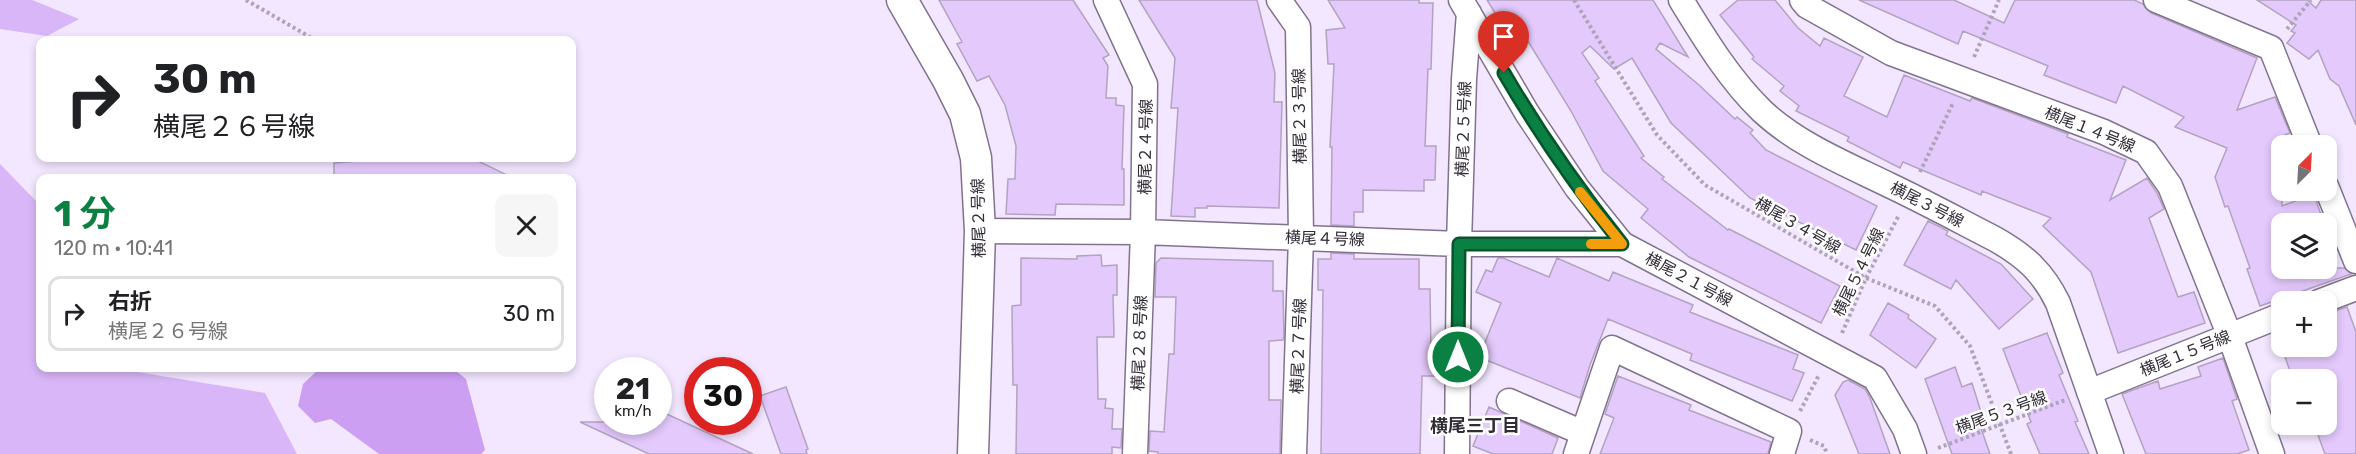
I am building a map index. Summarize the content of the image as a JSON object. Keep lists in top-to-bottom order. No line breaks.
{"streets":{"street":["横尾２３号線","横尾２５号線","横尾１４号線","横尾２４号線","横尾３号線","横尾２号線","横尾４号線","横尾２１号線","横尾２８号線","横尾２７号線","横尾１５号線"],"path":["横尾３４号線","横尾５４号線","横尾５３号線"]},"crossings":[["横尾２３号線","横尾４号線"],["横尾２３号線","横尾２７号線"],["横尾２５号線","横尾４号線"],["横尾２５号線","横尾２１号線"],["横尾１４号線","横尾１５号線"],["横尾２４号線","横尾４号線"],["横尾２４号線","横尾２８号線"],["横尾３号線","横尾１５号線"],["横尾３号線","横尾５３号線"],["横尾２号線","横尾４号線"],["横尾３４号線","横尾５４号線"],["横尾３４号線","横尾５３号線"],["横尾４号線","横尾２１号線"],["横尾４号線","横尾２８号線"],["横尾４号線","横尾２７号線"],["横尾２１号線","横尾５３号線"],["横尾１５号線","横尾５３号線"]],"districts":["横尾三丁目"],"north":"top right","page":{"turn":["30 m","横尾２６号線"],"map_buttons":["+","−"],"heading":["1 分","120 m · 10:41"],"list":[{"name":"右折","note":"横尾２６号線","value":"30 m"}],"speed":"21 km/h","limit":"30"}}
